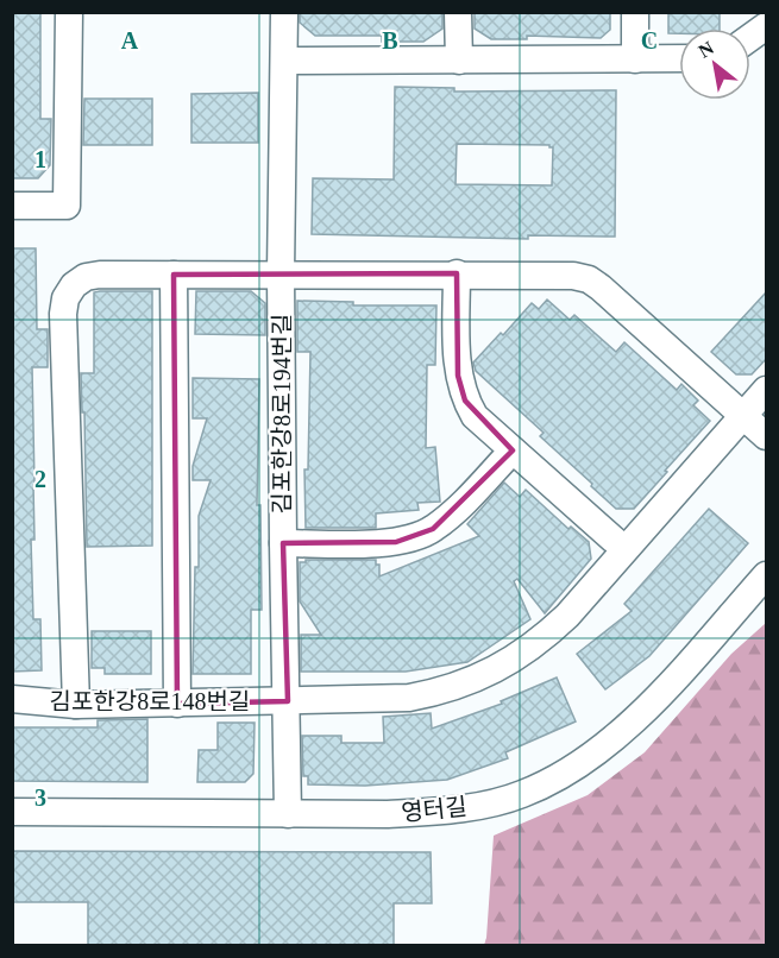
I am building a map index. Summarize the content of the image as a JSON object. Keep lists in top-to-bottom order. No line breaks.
{"streets":{"street":["김포한강8로194번길","김포한강8로148번길","영터길"]},"crossings":[["김포한강8로194번길","김포한강8로148번길"],["김포한강8로194번길","영터길"]],"north":"top left","grid":{"columns":["A","B","C"],"rows":["1","2","3"]}}
